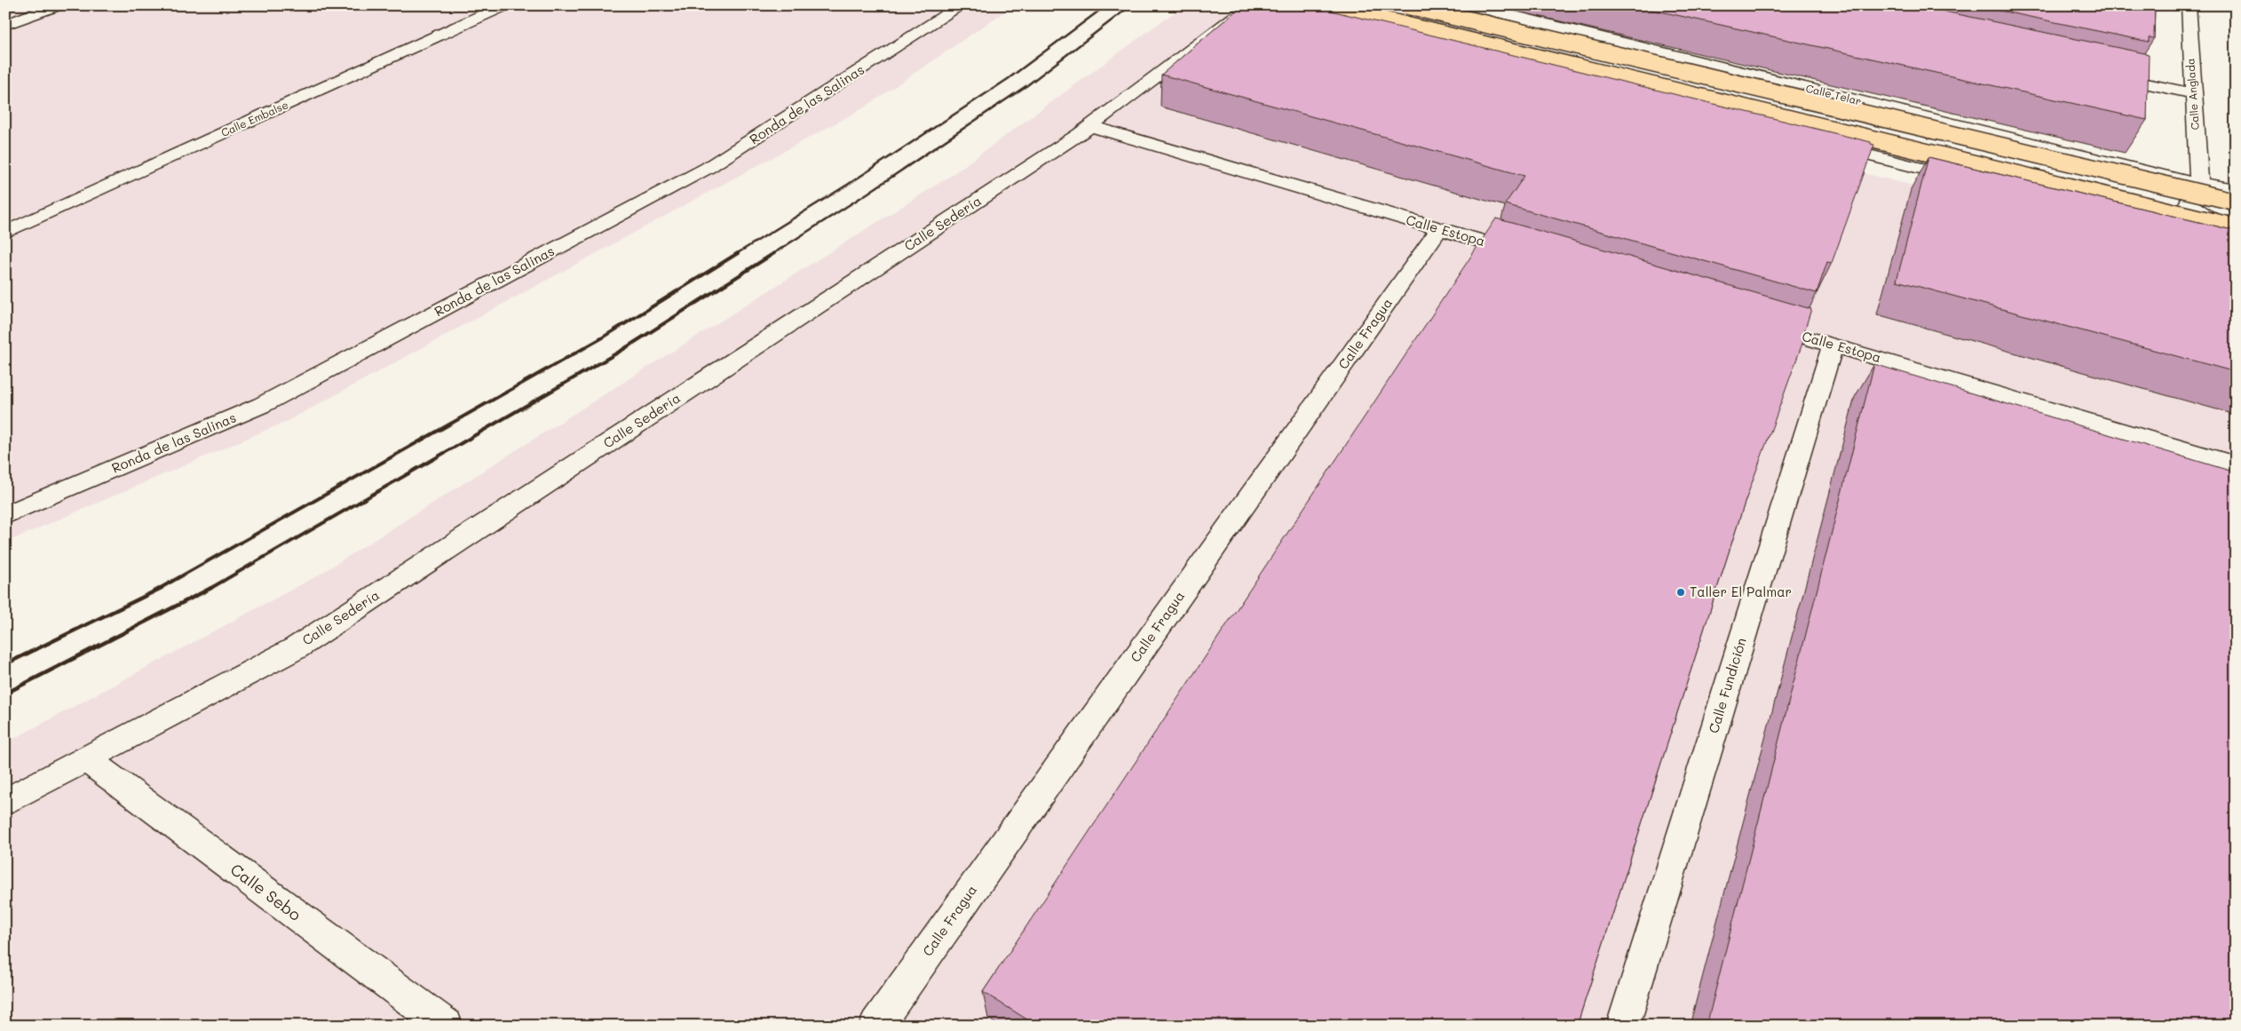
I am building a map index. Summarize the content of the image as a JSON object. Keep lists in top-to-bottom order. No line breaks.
{"streets":{"street":["Calle Anglada","Calle Telar","Ronda de las Salinas","Calle Embalse","Calle Sedería","Calle Estopa","Calle Fragua","Calle Fundición","Calle Sebo"]},"crossings":[["Calle Anglada","Calle Telar"],["Calle Sedería","Calle Estopa"],["Calle Sedería","Calle Sebo"],["Calle Estopa","Calle Fragua"],["Calle Estopa","Calle Fundición"]],"places":["Taller El Palmar"]}
